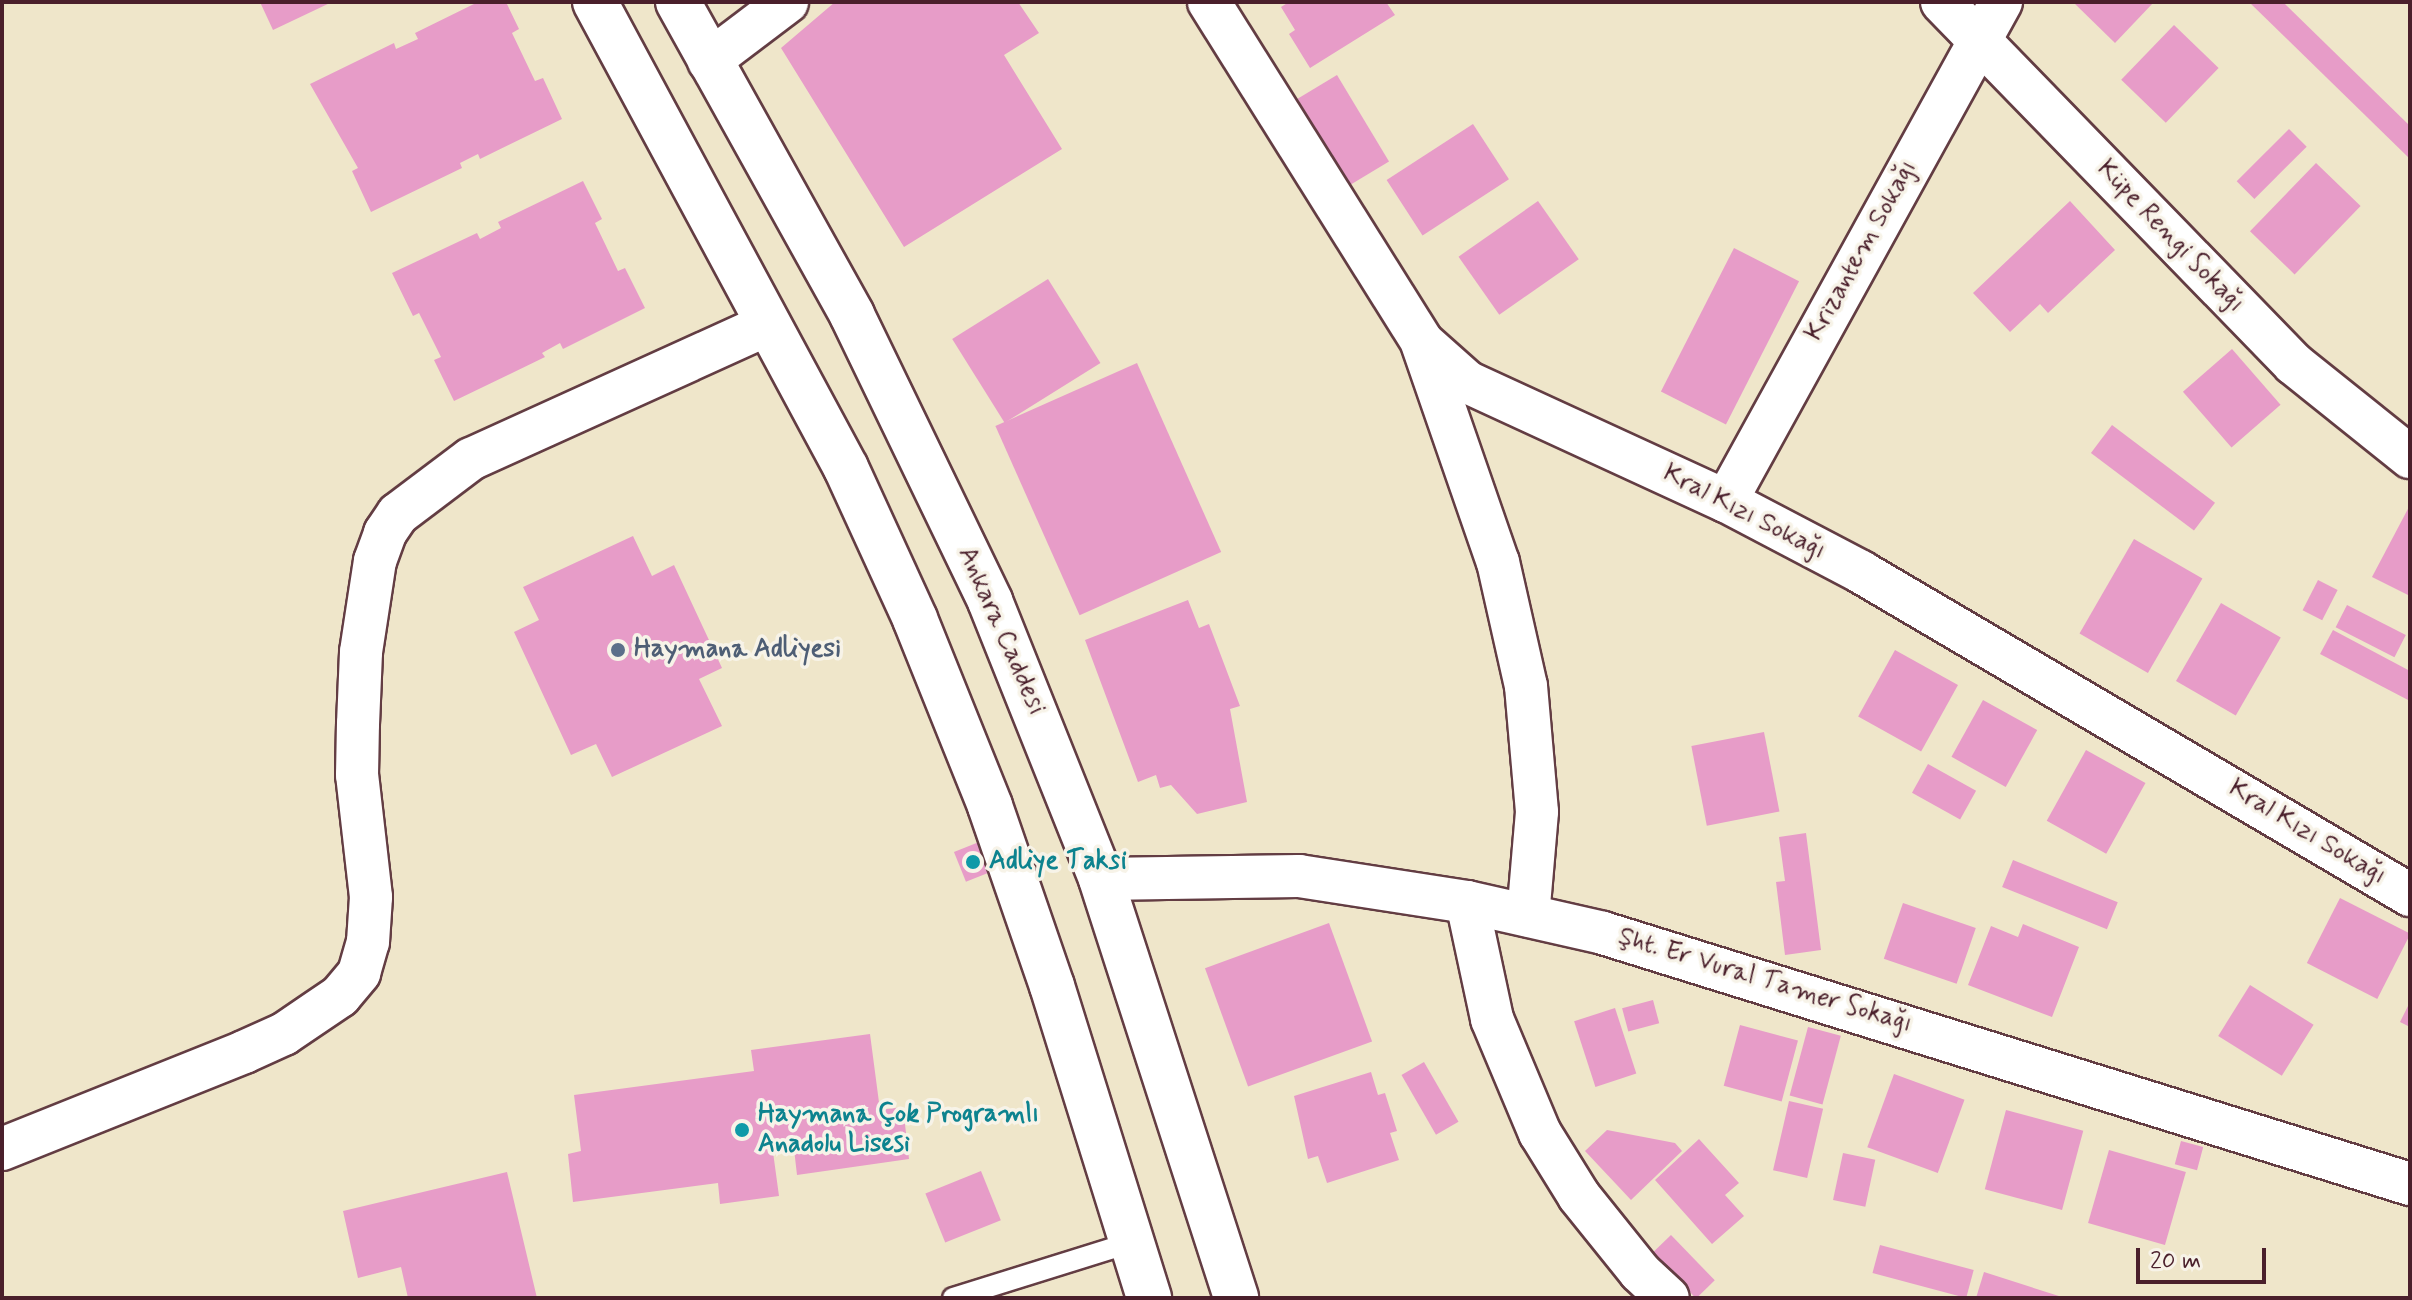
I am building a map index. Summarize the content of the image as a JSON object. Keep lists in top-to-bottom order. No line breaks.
{"streets":{"main road":["Ankara Caddesi"],"street":["Küpe Rengi Sokağı","Krizantem Sokağı","Kral Kızı Sokağı","Şht. Er Vural Tamer Sokağı"]},"crossings":[["Küpe Rengi Sokağı","Krizantem Sokağı"],["Krizantem Sokağı","Kral Kızı Sokağı"],["Ankara Caddesi","Şht. Er Vural Tamer Sokağı"]],"places":["Haymana Adliyesi","Adliye Taksi","Haymana Çok Programlı Anadolu Lisesi"],"scale_bar":"20 m"}
